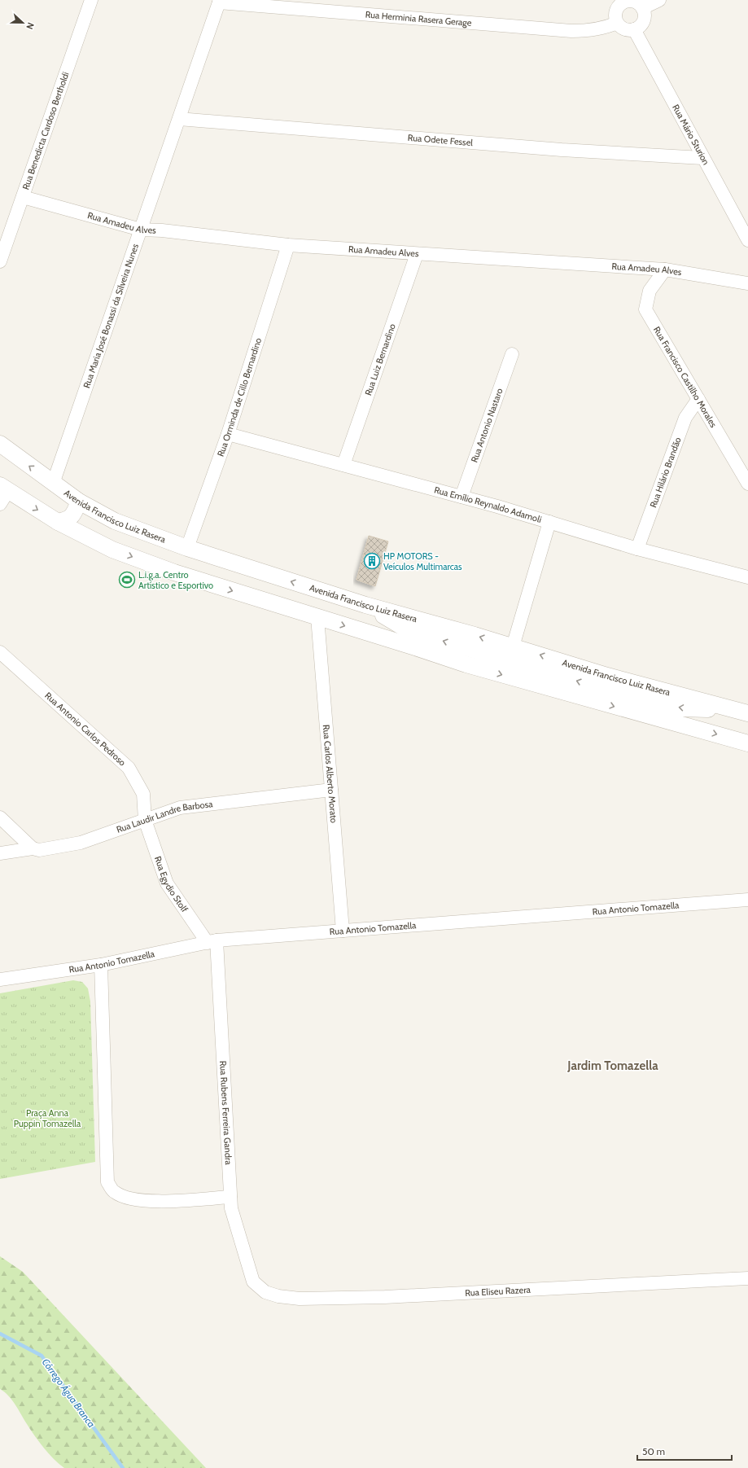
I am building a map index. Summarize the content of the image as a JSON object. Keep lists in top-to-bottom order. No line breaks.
{"streets":{"street":["Rua Herminia Rasera Gerage","Rua Benedicta Cardoso Bertholdi","Rua Mário Sturion","Rua Odete Fessel","Rua Amadeu Alves","Rua Maria José Bonassi da Silveira Nunes","Rua Luiz Bernardino","Rua Francisco Castilho Morales","Rua Orminda de Cillo Bernardino","Rua Antonio Nastaro","Rua Hilário Brandão","Rua Emílio Reynaldo Adamoli","Avenida Francisco Luiz Rasera","Rua Antonio Carlos Pedroso","Rua Carlos Alberto Morato","Rua Laudir Landre Barbosa","Rua Egydio Stolf","Rua Antonio Tomazella","Rua Rubens Ferreira Gandra","Rua Eliseu Razera"]},"crossings":[["Rua Herminia Rasera Gerage","Rua Mário Sturion"],["Rua Herminia Rasera Gerage","Rua Maria José Bonassi da Silveira Nunes"],["Rua Benedicta Cardoso Bertholdi","Rua Amadeu Alves"],["Rua Mário Sturion","Rua Odete Fessel"],["Rua Odete Fessel","Rua Maria José Bonassi da Silveira Nunes"],["Rua Amadeu Alves","Rua Maria José Bonassi da Silveira Nunes"],["Rua Amadeu Alves","Rua Luiz Bernardino"],["Rua Amadeu Alves","Rua Francisco Castilho Morales"],["Rua Amadeu Alves","Rua Orminda de Cillo Bernardino"],["Rua Maria José Bonassi da Silveira Nunes","Avenida Francisco Luiz Rasera"],["Rua Luiz Bernardino","Rua Emílio Reynaldo Adamoli"],["Rua Francisco Castilho Morales","Rua Hilário Brandão"],["Rua Orminda de Cillo Bernardino","Rua Emílio Reynaldo Adamoli"],["Rua Orminda de Cillo Bernardino","Avenida Francisco Luiz Rasera"],["Rua Antonio Nastaro","Rua Emílio Reynaldo Adamoli"],["Rua Hilário Brandão","Rua Emílio Reynaldo Adamoli"],["Rua Antonio Carlos Pedroso","Rua Laudir Landre Barbosa"],["Rua Antonio Carlos Pedroso","Rua Egydio Stolf"],["Rua Carlos Alberto Morato","Rua Laudir Landre Barbosa"],["Rua Carlos Alberto Morato","Rua Antonio Tomazella"],["Rua Laudir Landre Barbosa","Rua Egydio Stolf"],["Rua Egydio Stolf","Rua Antonio Tomazella"],["Rua Egydio Stolf","Rua Rubens Ferreira Gandra"],["Rua Antonio Tomazella","Rua Rubens Ferreira Gandra"],["Rua Rubens Ferreira Gandra","Rua Eliseu Razera"]],"districts":["Jardim Tomazella"],"water":["Córrego Água Branca"],"parks":["Praça Anna Puppin Tomazella"],"places":{"building":["HP MOTORS - Veículos Multimarcas"],"sports":["L.i.g.a. Centro Artístico e Esportivo"]},"scale_bar":"50 m","north":"right"}
